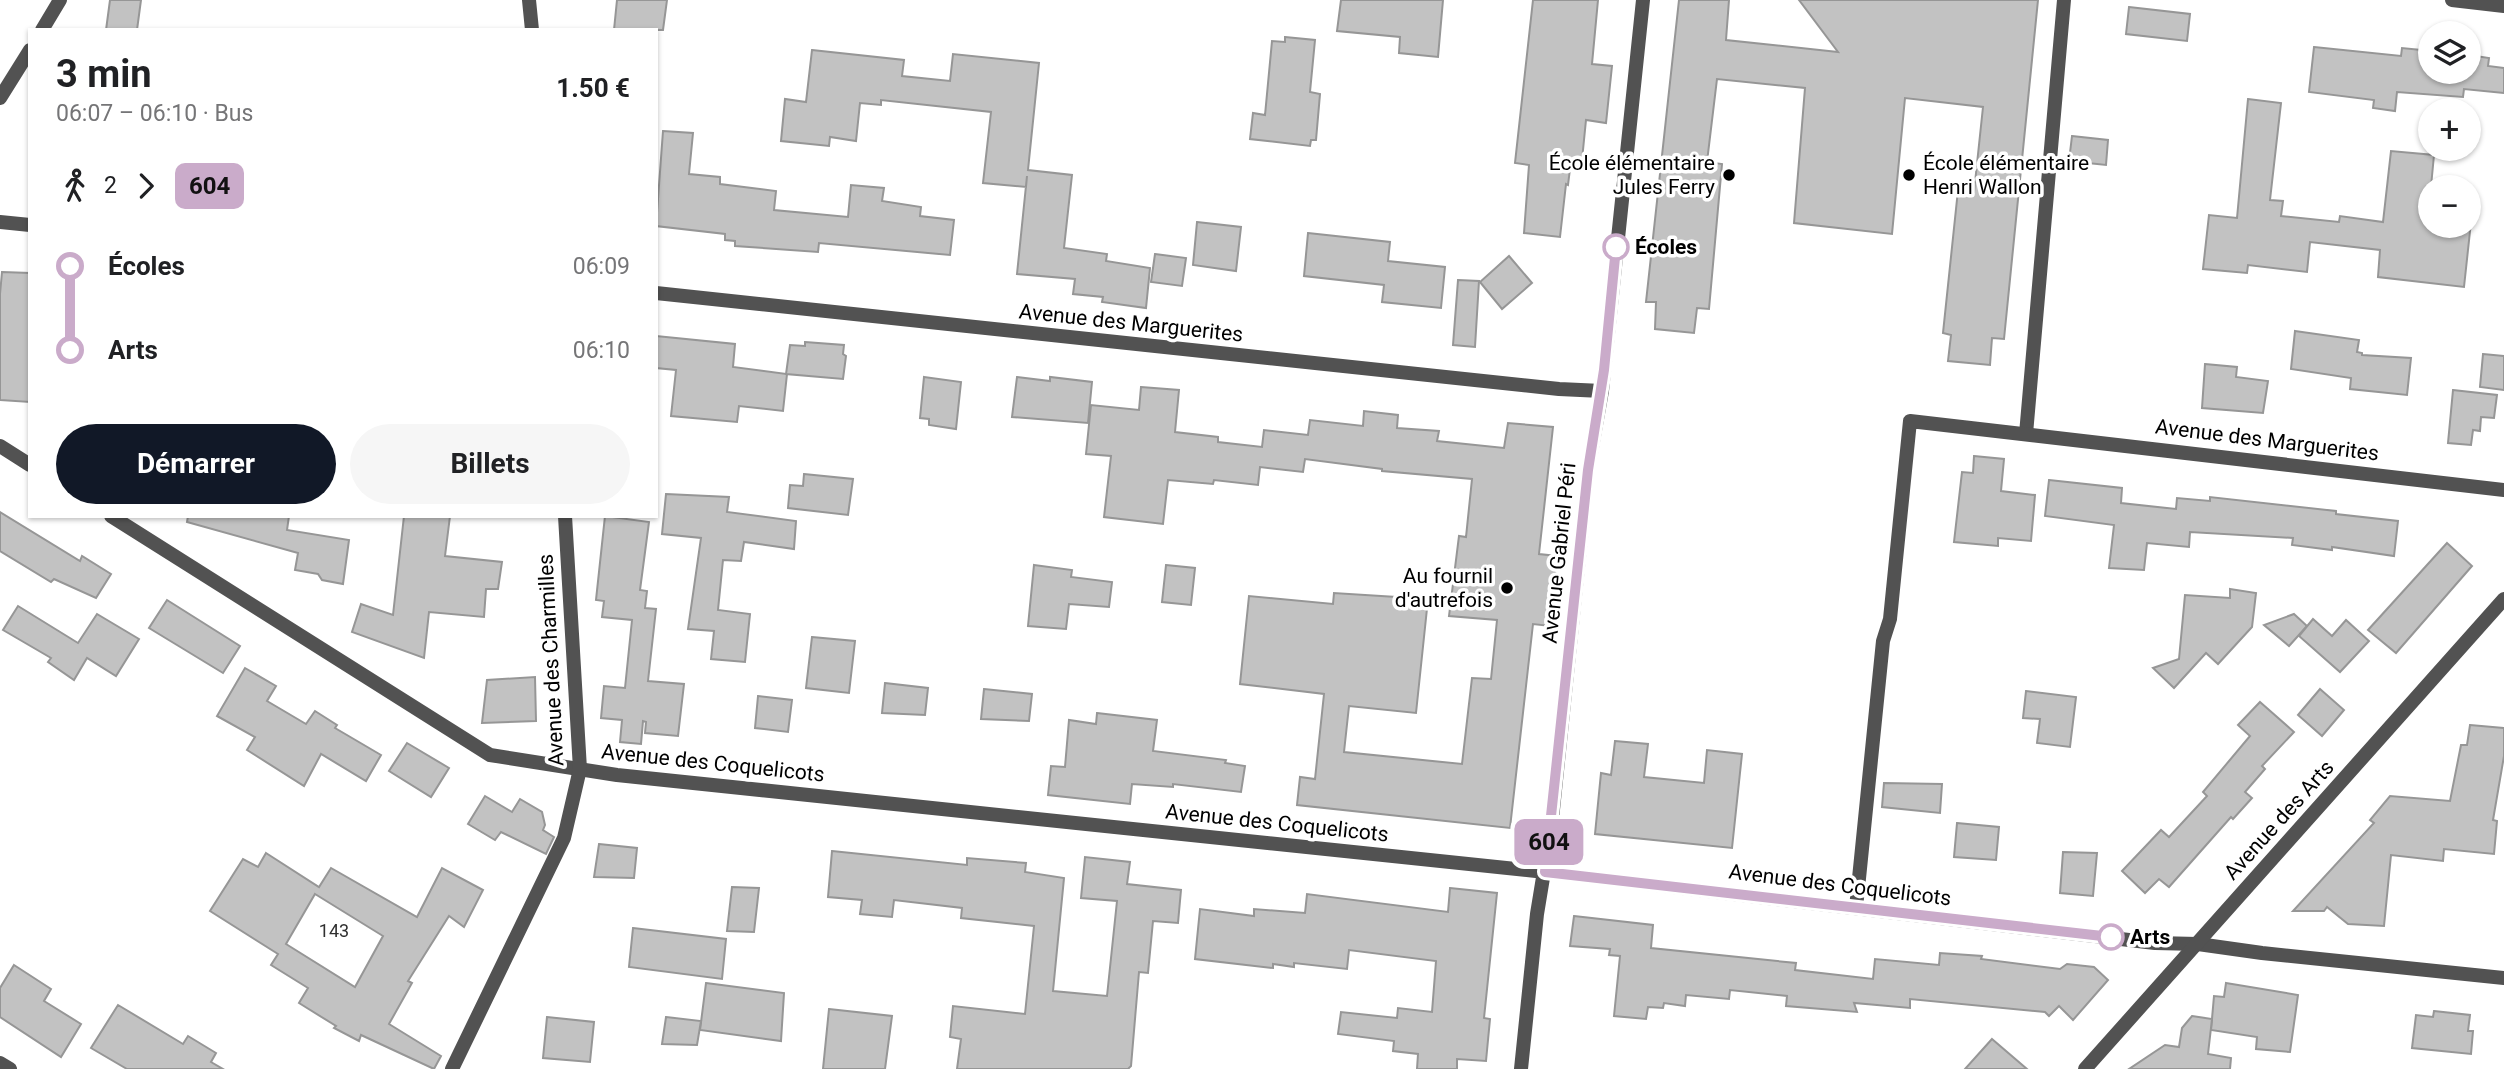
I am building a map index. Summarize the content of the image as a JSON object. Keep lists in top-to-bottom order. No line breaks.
{"streets":{"street":["Avenue des Marguerites","Avenue Gabriel Péri","Avenue des Charmilles","Avenue des Coquelicots","Avenue des Arts"]},"crossings":[["Avenue des Marguerites","Avenue Gabriel Péri"],["Avenue des Marguerites","Avenue des Coquelicots"],["Avenue Gabriel Péri","Avenue des Coquelicots"],["Avenue des Charmilles","Avenue des Coquelicots"],["Avenue des Coquelicots","Avenue des Arts"]],"places":["École élémentaire Jules Ferry","École élémentaire Henri Wallon","Écoles","Au fournil d'autrefois","Arts"],"lines":["bus line 604"],"house_numbers":["143"],"page":{"on_map":"604","map_buttons":["+","−"],"heading":["3 min","06:07 – 06:10 · Bus","1.50 €"],"legs":["2","604"],"list":[{"name":"Écoles","value":"06:09"},{"name":"Arts","value":"06:10"}],"buttons":["Démarrer","Billets"]}}
